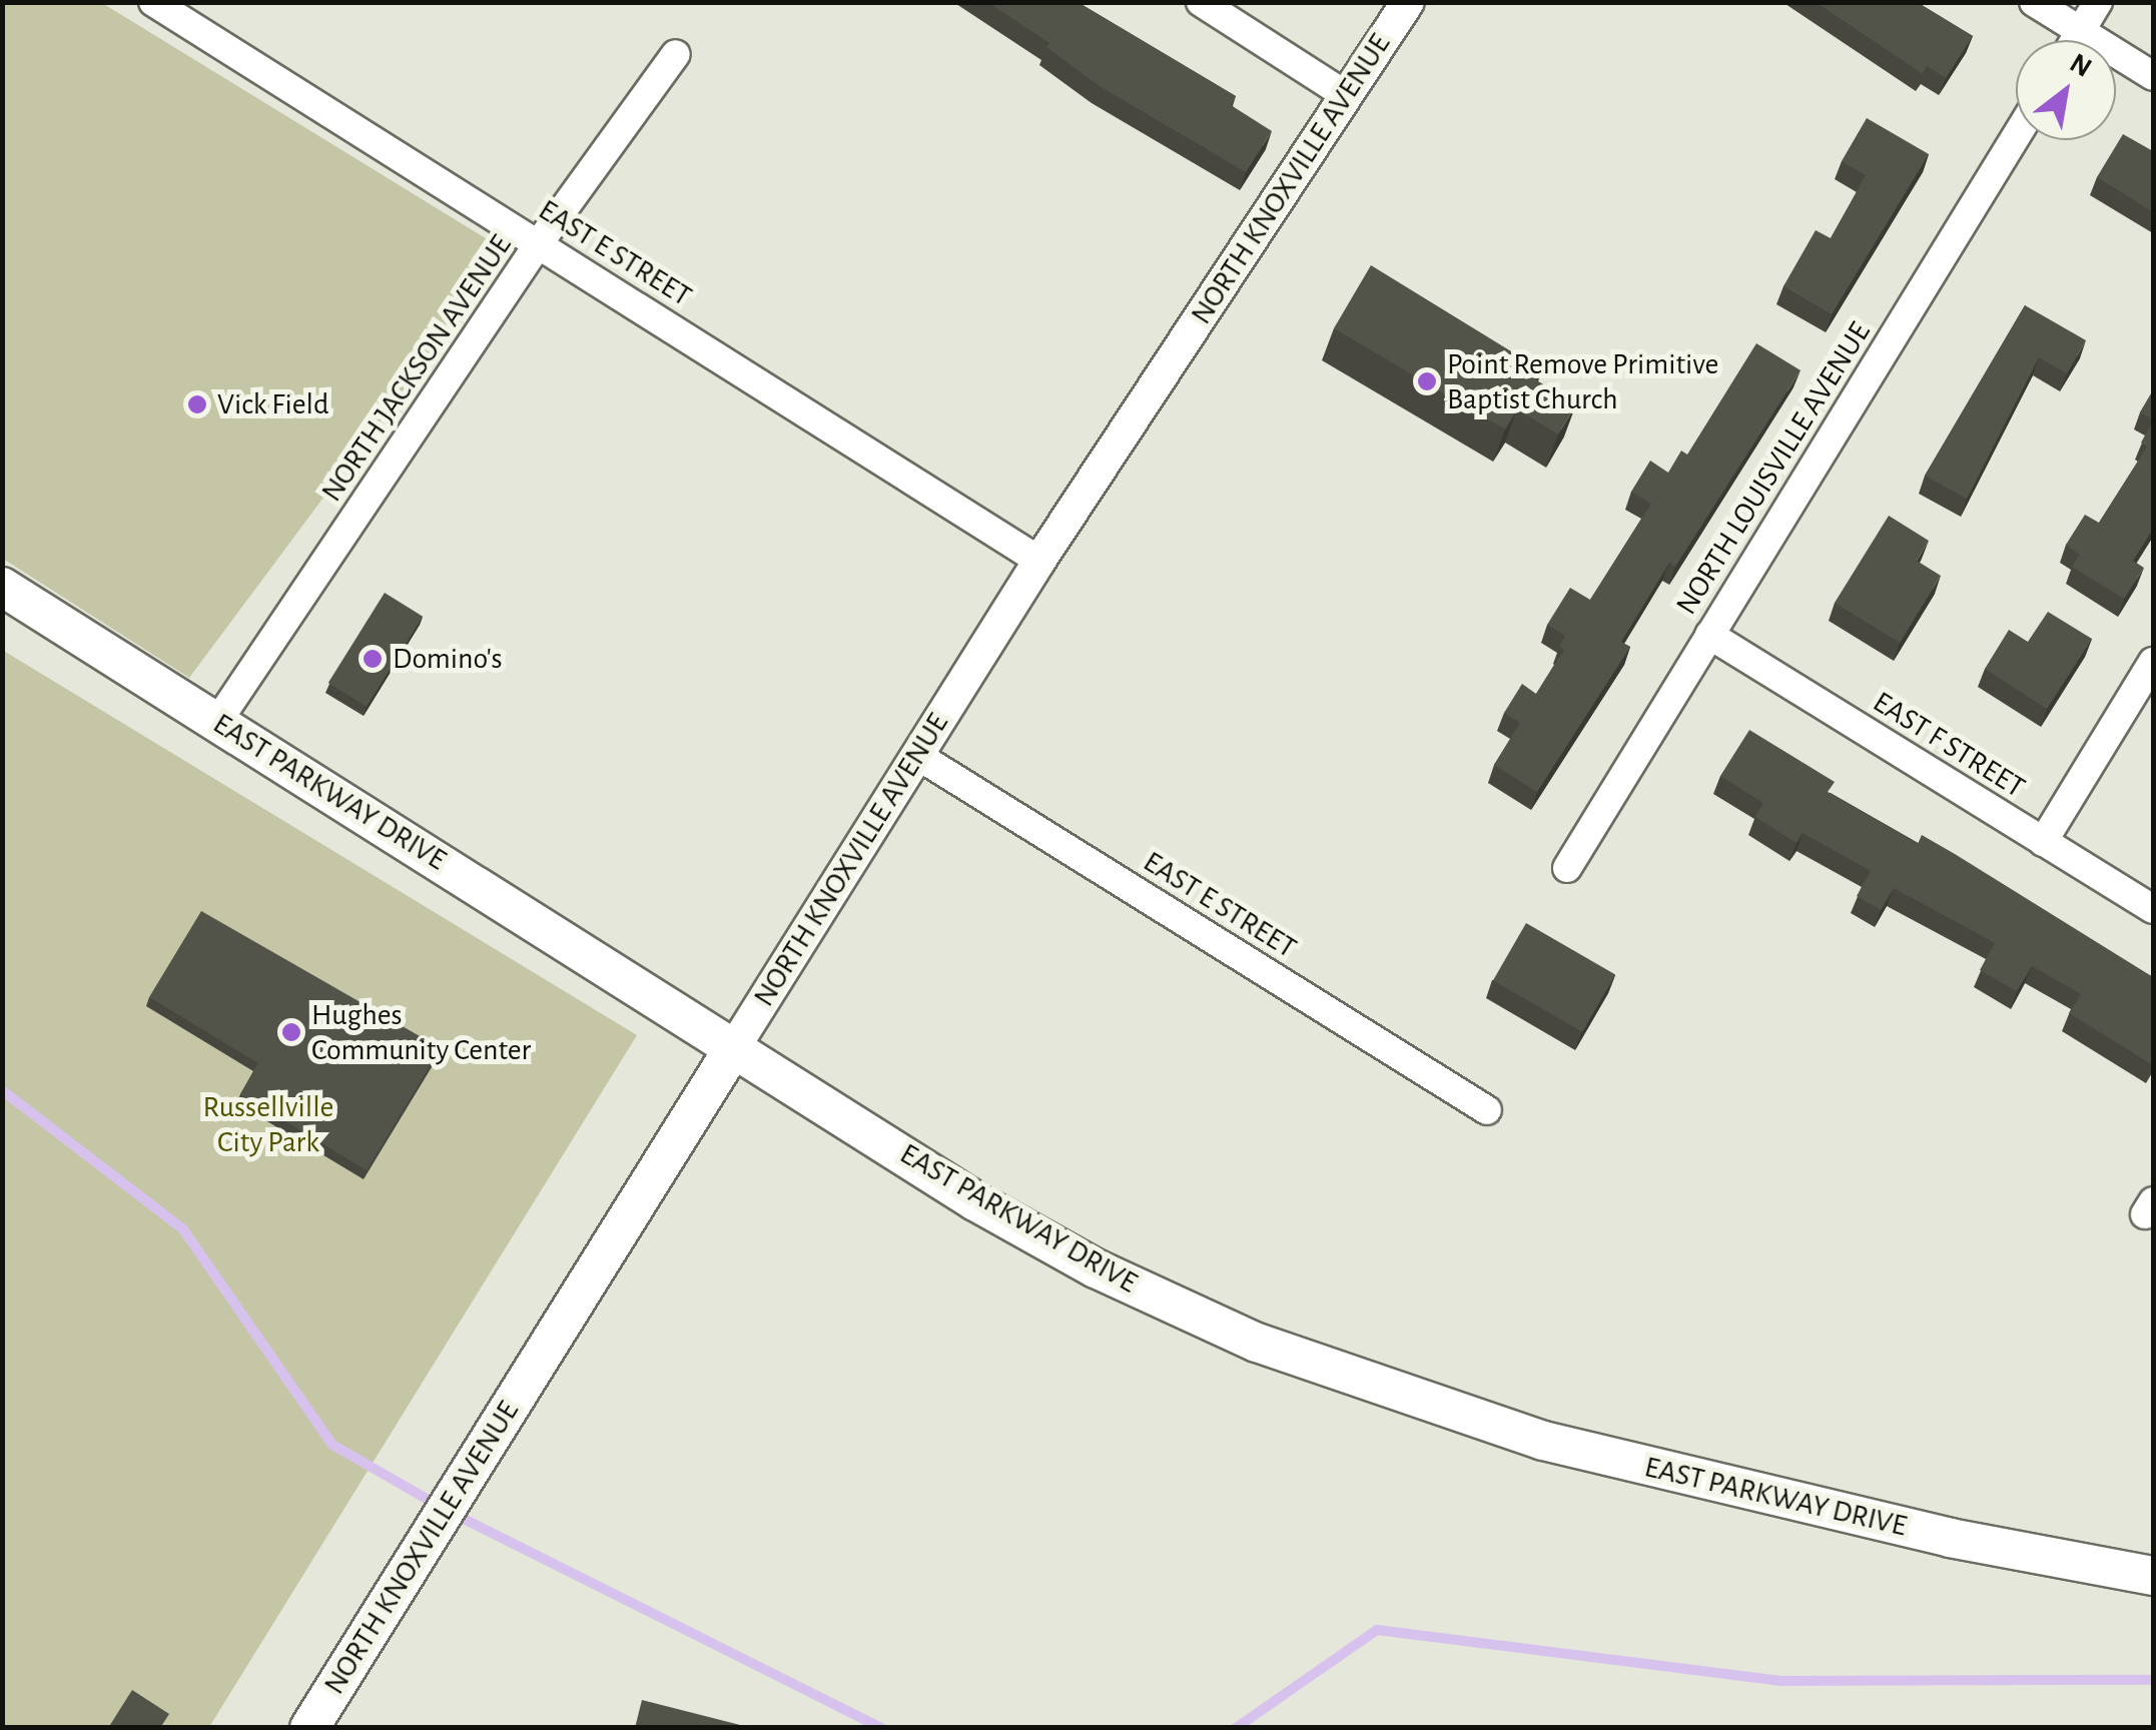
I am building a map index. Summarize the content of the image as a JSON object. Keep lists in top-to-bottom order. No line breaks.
{"streets":{"main road":["NORTH KNOXVILLE AVENUE","EAST PARKWAY DRIVE"],"street":["EAST E STREET","NORTH JACKSON AVENUE","NORTH LOUISVILLE AVENUE","EAST F STREET"]},"crossings":[["NORTH KNOXVILLE AVENUE","EAST E STREET"],["NORTH KNOXVILLE AVENUE","EAST PARKWAY DRIVE"],["EAST E STREET","NORTH JACKSON AVENUE"],["NORTH JACKSON AVENUE","EAST PARKWAY DRIVE"],["NORTH LOUISVILLE AVENUE","EAST F STREET"]],"parks":["Russellville City Park"],"places":["Point Remove Primitive Baptist Church","Vick Field","Domino's","Hughes Community Center"],"north":"top right"}
